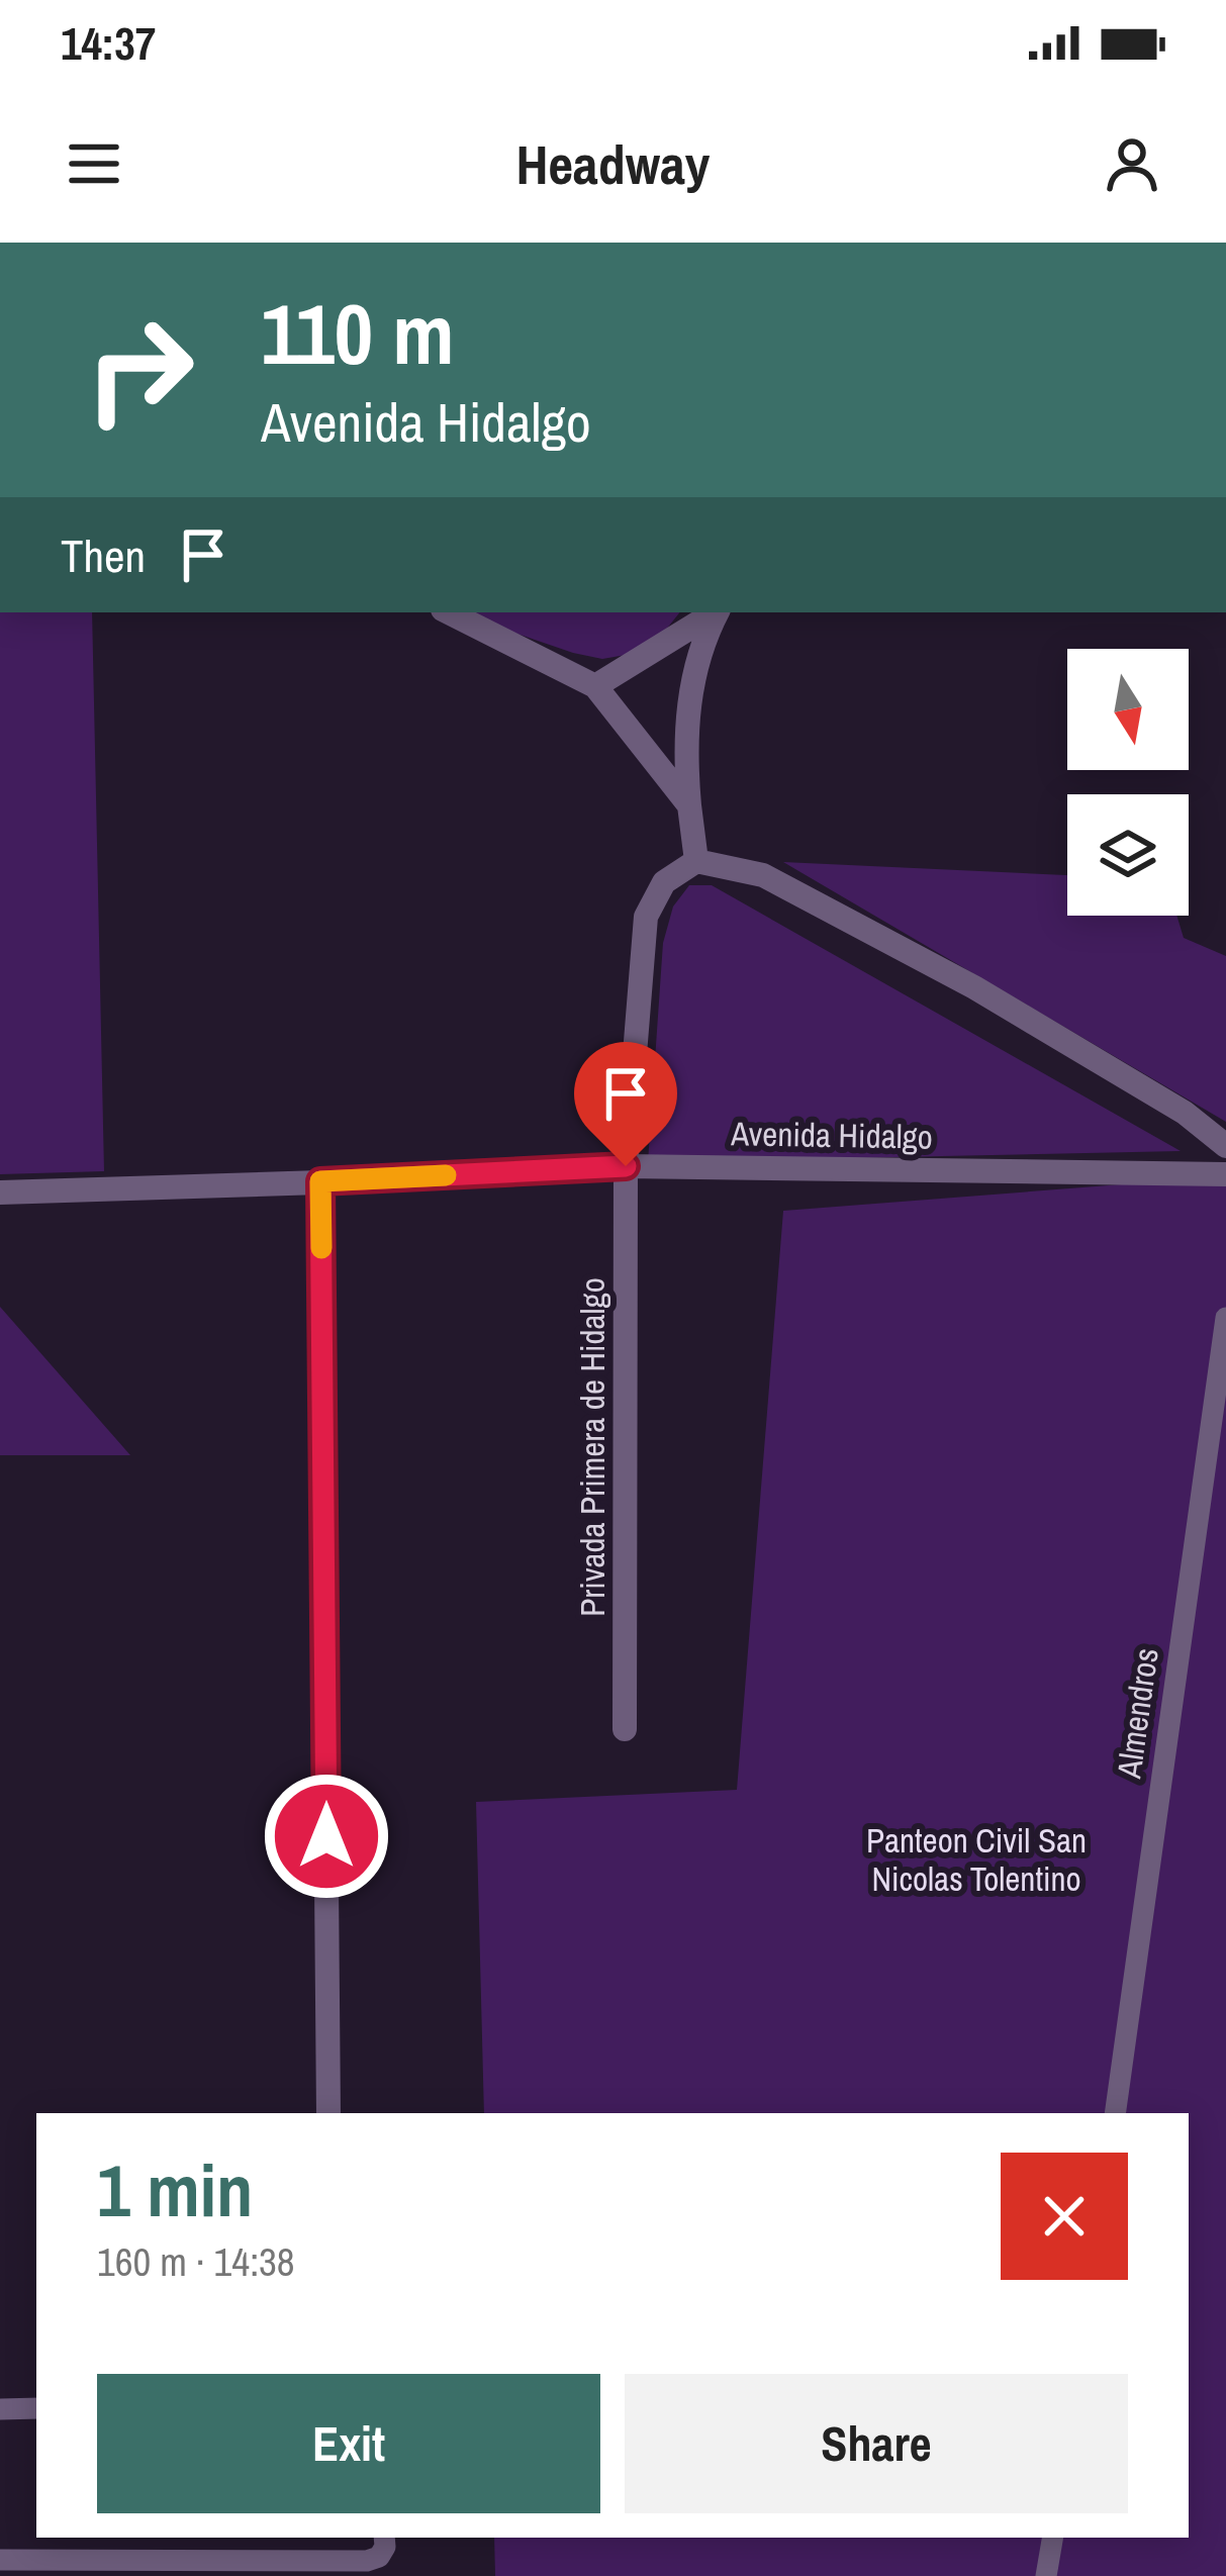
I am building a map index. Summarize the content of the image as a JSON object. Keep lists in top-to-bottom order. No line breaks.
{"streets":{"street":["Avenida Hidalgo","Privada Primera de Hidalgo"],"lane":["Almendros"]},"crossings":[["Avenida Hidalgo","Privada Primera de Hidalgo"]],"parks":["Panteon Civil San Nicolas Tolentino"],"north":"bottom","page":{"status":"14:37","header":"Headway","turn":["110 m","Avenida Hidalgo"],"then":"Then","heading":["1 min","160 m · 14:38"],"buttons":["Exit","Share"]}}
